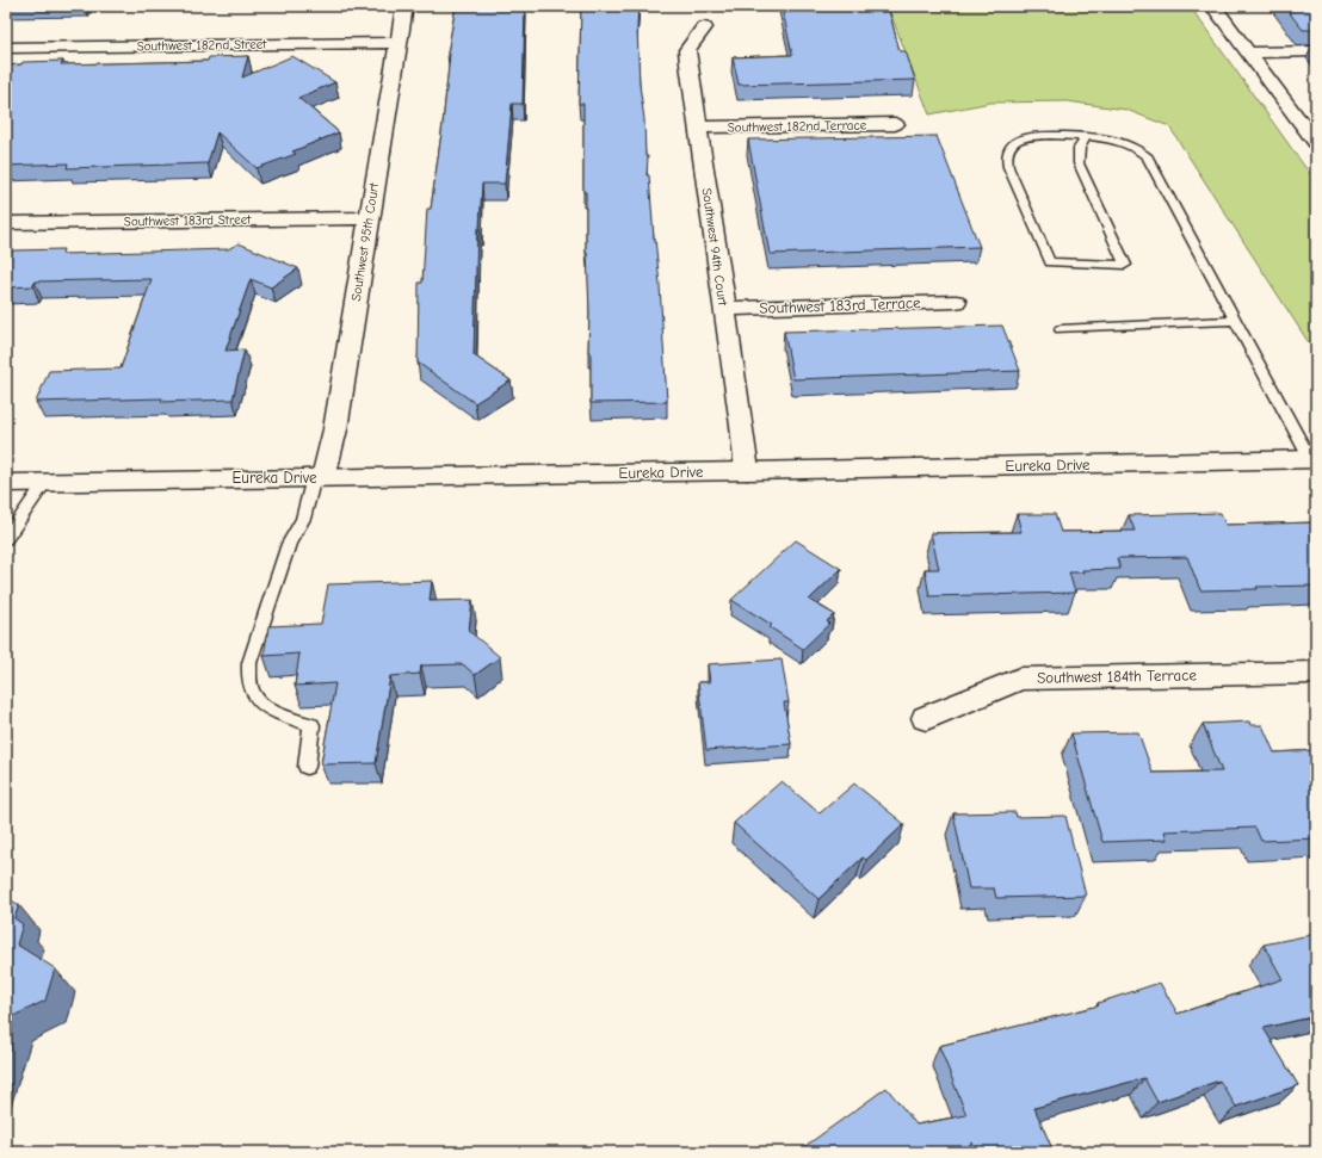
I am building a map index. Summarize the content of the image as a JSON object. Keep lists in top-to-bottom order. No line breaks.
{"streets":{"street":["Southwest 182nd Street","Southwest 182nd Terrace","Southwest 183rd Street","Southwest 95th Court","Southwest 94th Court","Southwest 183rd Terrace","Eureka Drive","Southwest 184th Terrace"]},"crossings":[["Southwest 182nd Street","Southwest 95th Court"],["Southwest 182nd Terrace","Southwest 94th Court"],["Southwest 183rd Street","Southwest 95th Court"],["Southwest 95th Court","Eureka Drive"],["Southwest 94th Court","Southwest 183rd Terrace"],["Southwest 94th Court","Eureka Drive"]]}
